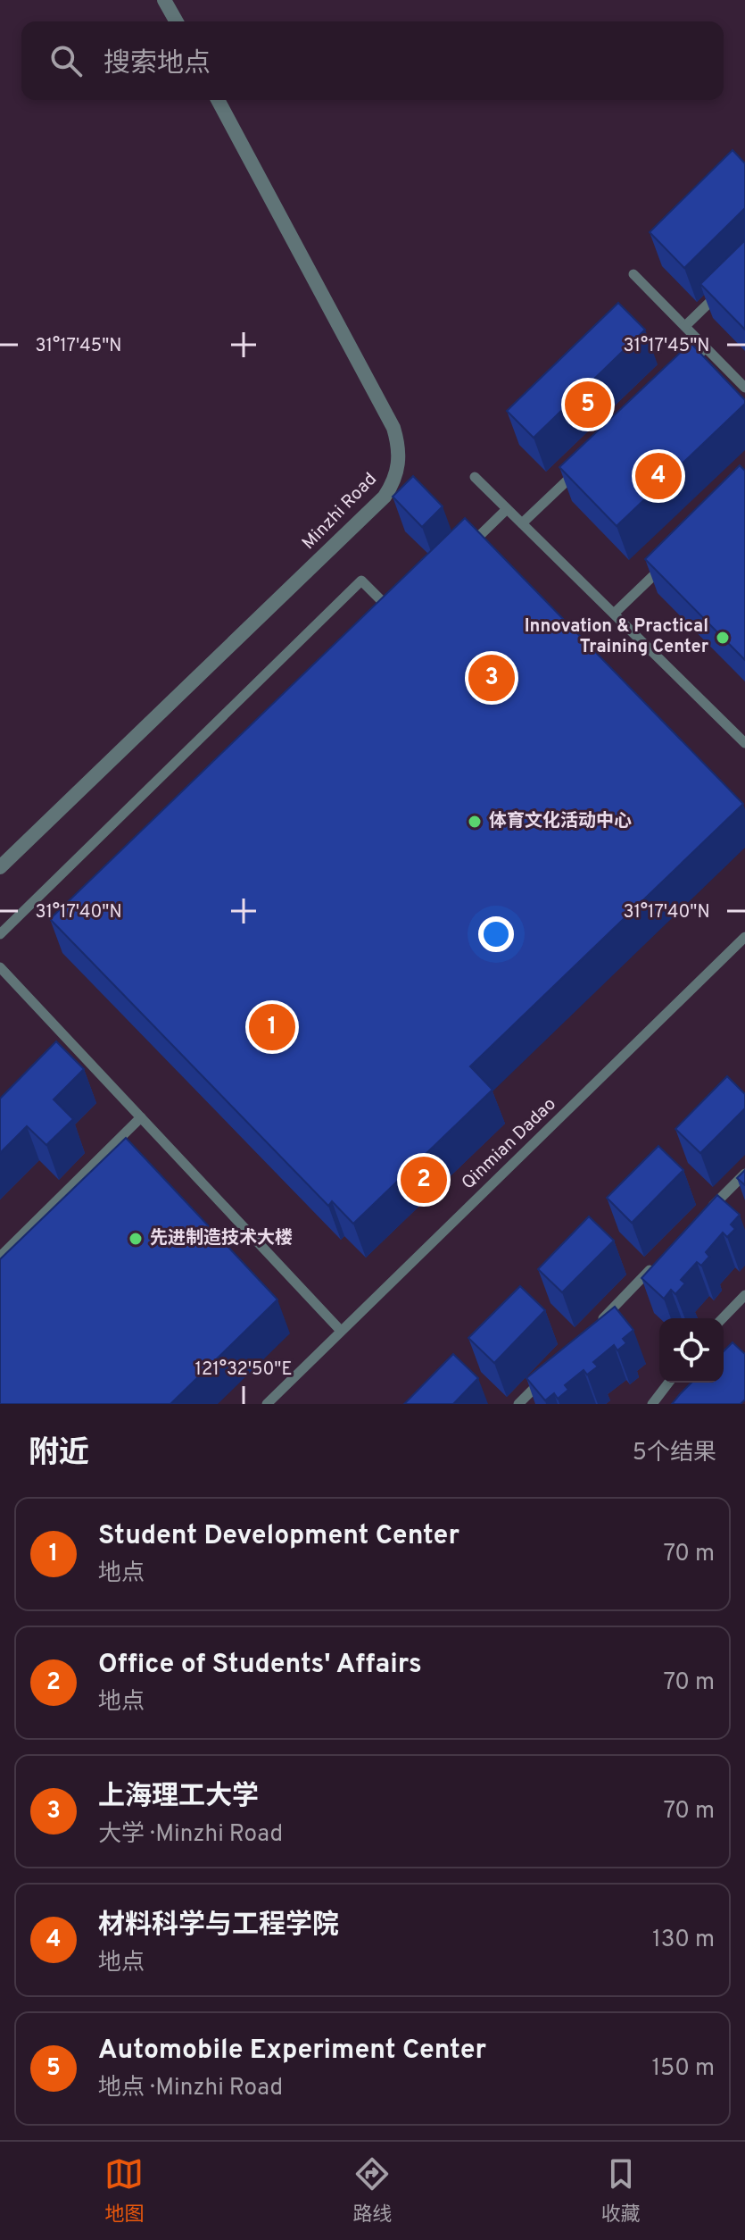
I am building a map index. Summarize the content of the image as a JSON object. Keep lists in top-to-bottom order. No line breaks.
{"streets":{"street":["Minzhi Road"],"lane":["Qinmian Dadao"]},"places":["Innovation & Practical Training Center","体育文化活动中心","先进制造技术大楼"],"page":{"search":"搜索地点","pins":["5","4","3","1","2"],"heading":["附近","5个结果"],"list":[{"mark":"1","name":"Student Development Center","note":"地点","value":"70 m"},{"mark":"2","name":"Office of Students' Affairs","note":"地点","value":"70 m"},{"mark":"3","name":"上海理工大学","note":"大学 · Minzhi Road","value":"70 m"},{"mark":"4","name":"材料科学与工程学院","note":"地点","value":"130 m"},{"mark":"5","name":"Automobile Experiment Center","note":"地点 · Minzhi Road","value":"150 m"}],"nav":["地图","路线","收藏"]},"coordinates":["31°17'45\"N","31°17'40\"N","121°32'50\"E"]}
